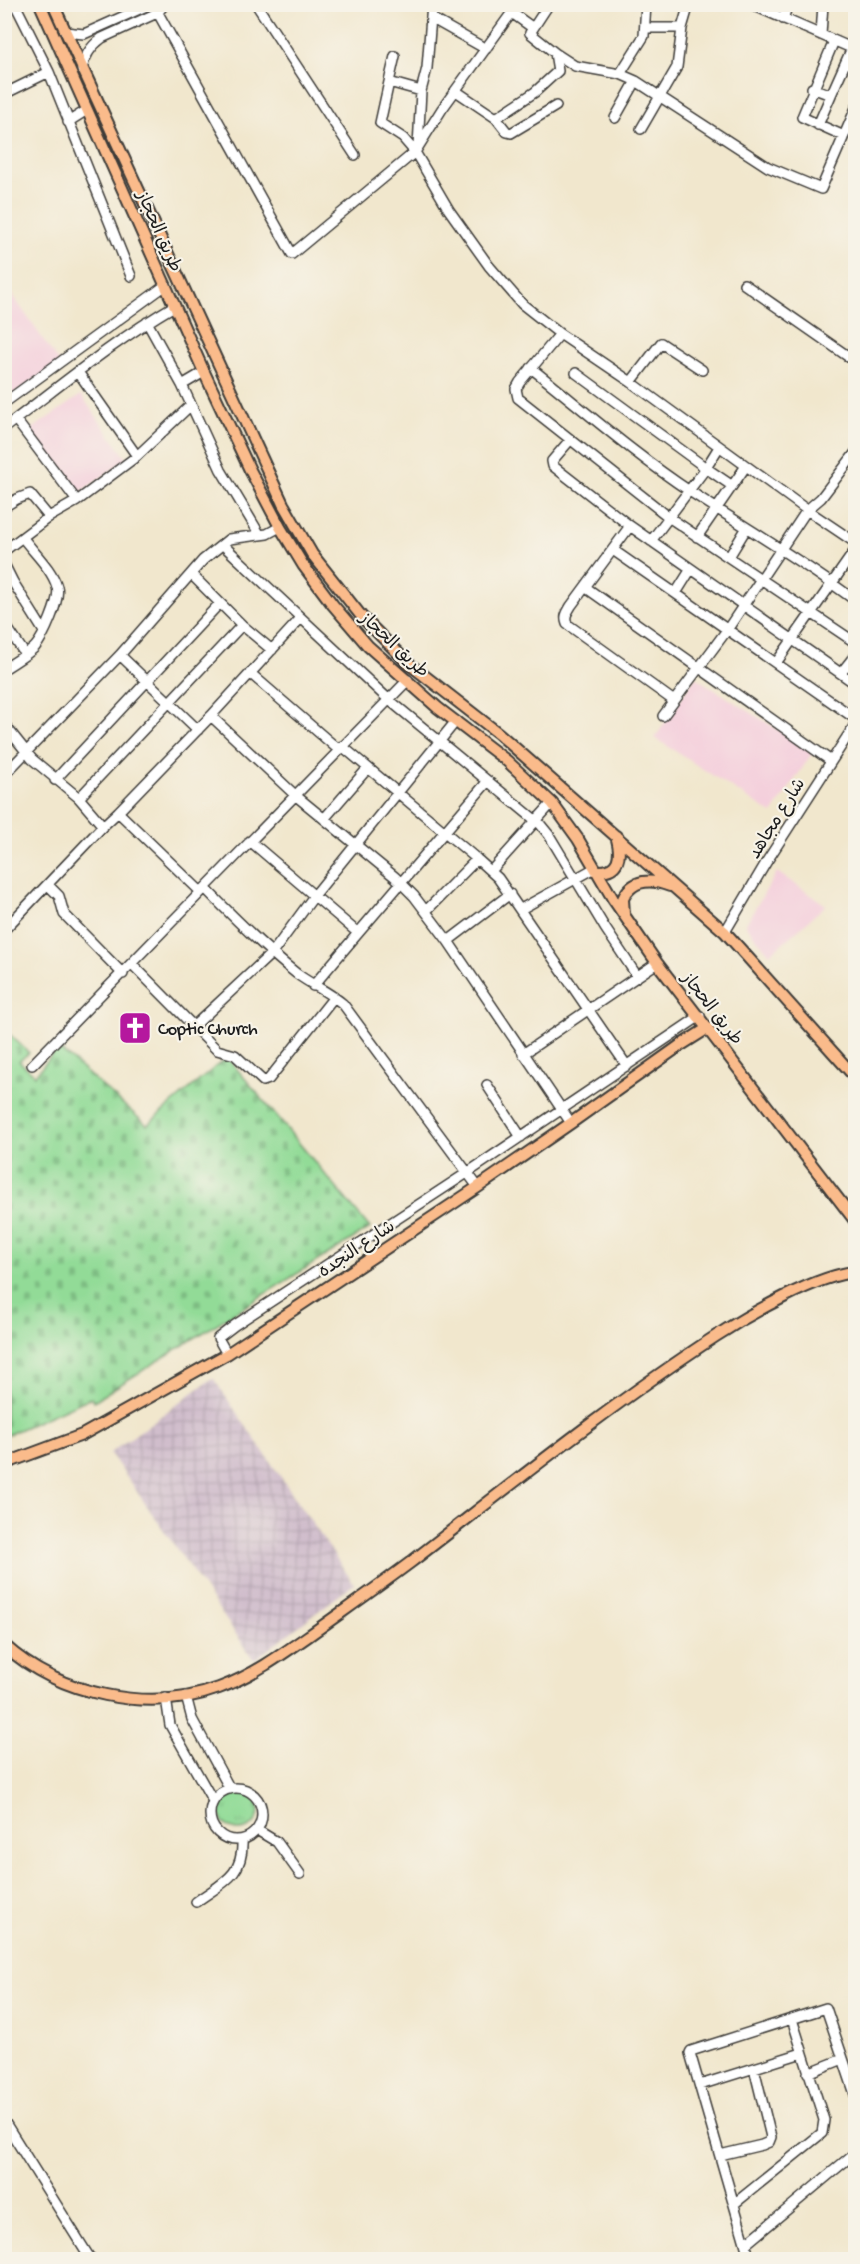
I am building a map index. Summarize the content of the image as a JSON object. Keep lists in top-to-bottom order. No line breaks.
{"streets":{"main road":["طريق الحجاز","شارع النجده"],"street":["شارع مجاهد"]},"crossings":[["طريق الحجاز","شارع مجاهد"],["طريق الحجاز","شارع النجده"]],"places":{"church":["Coptic Church"]}}
